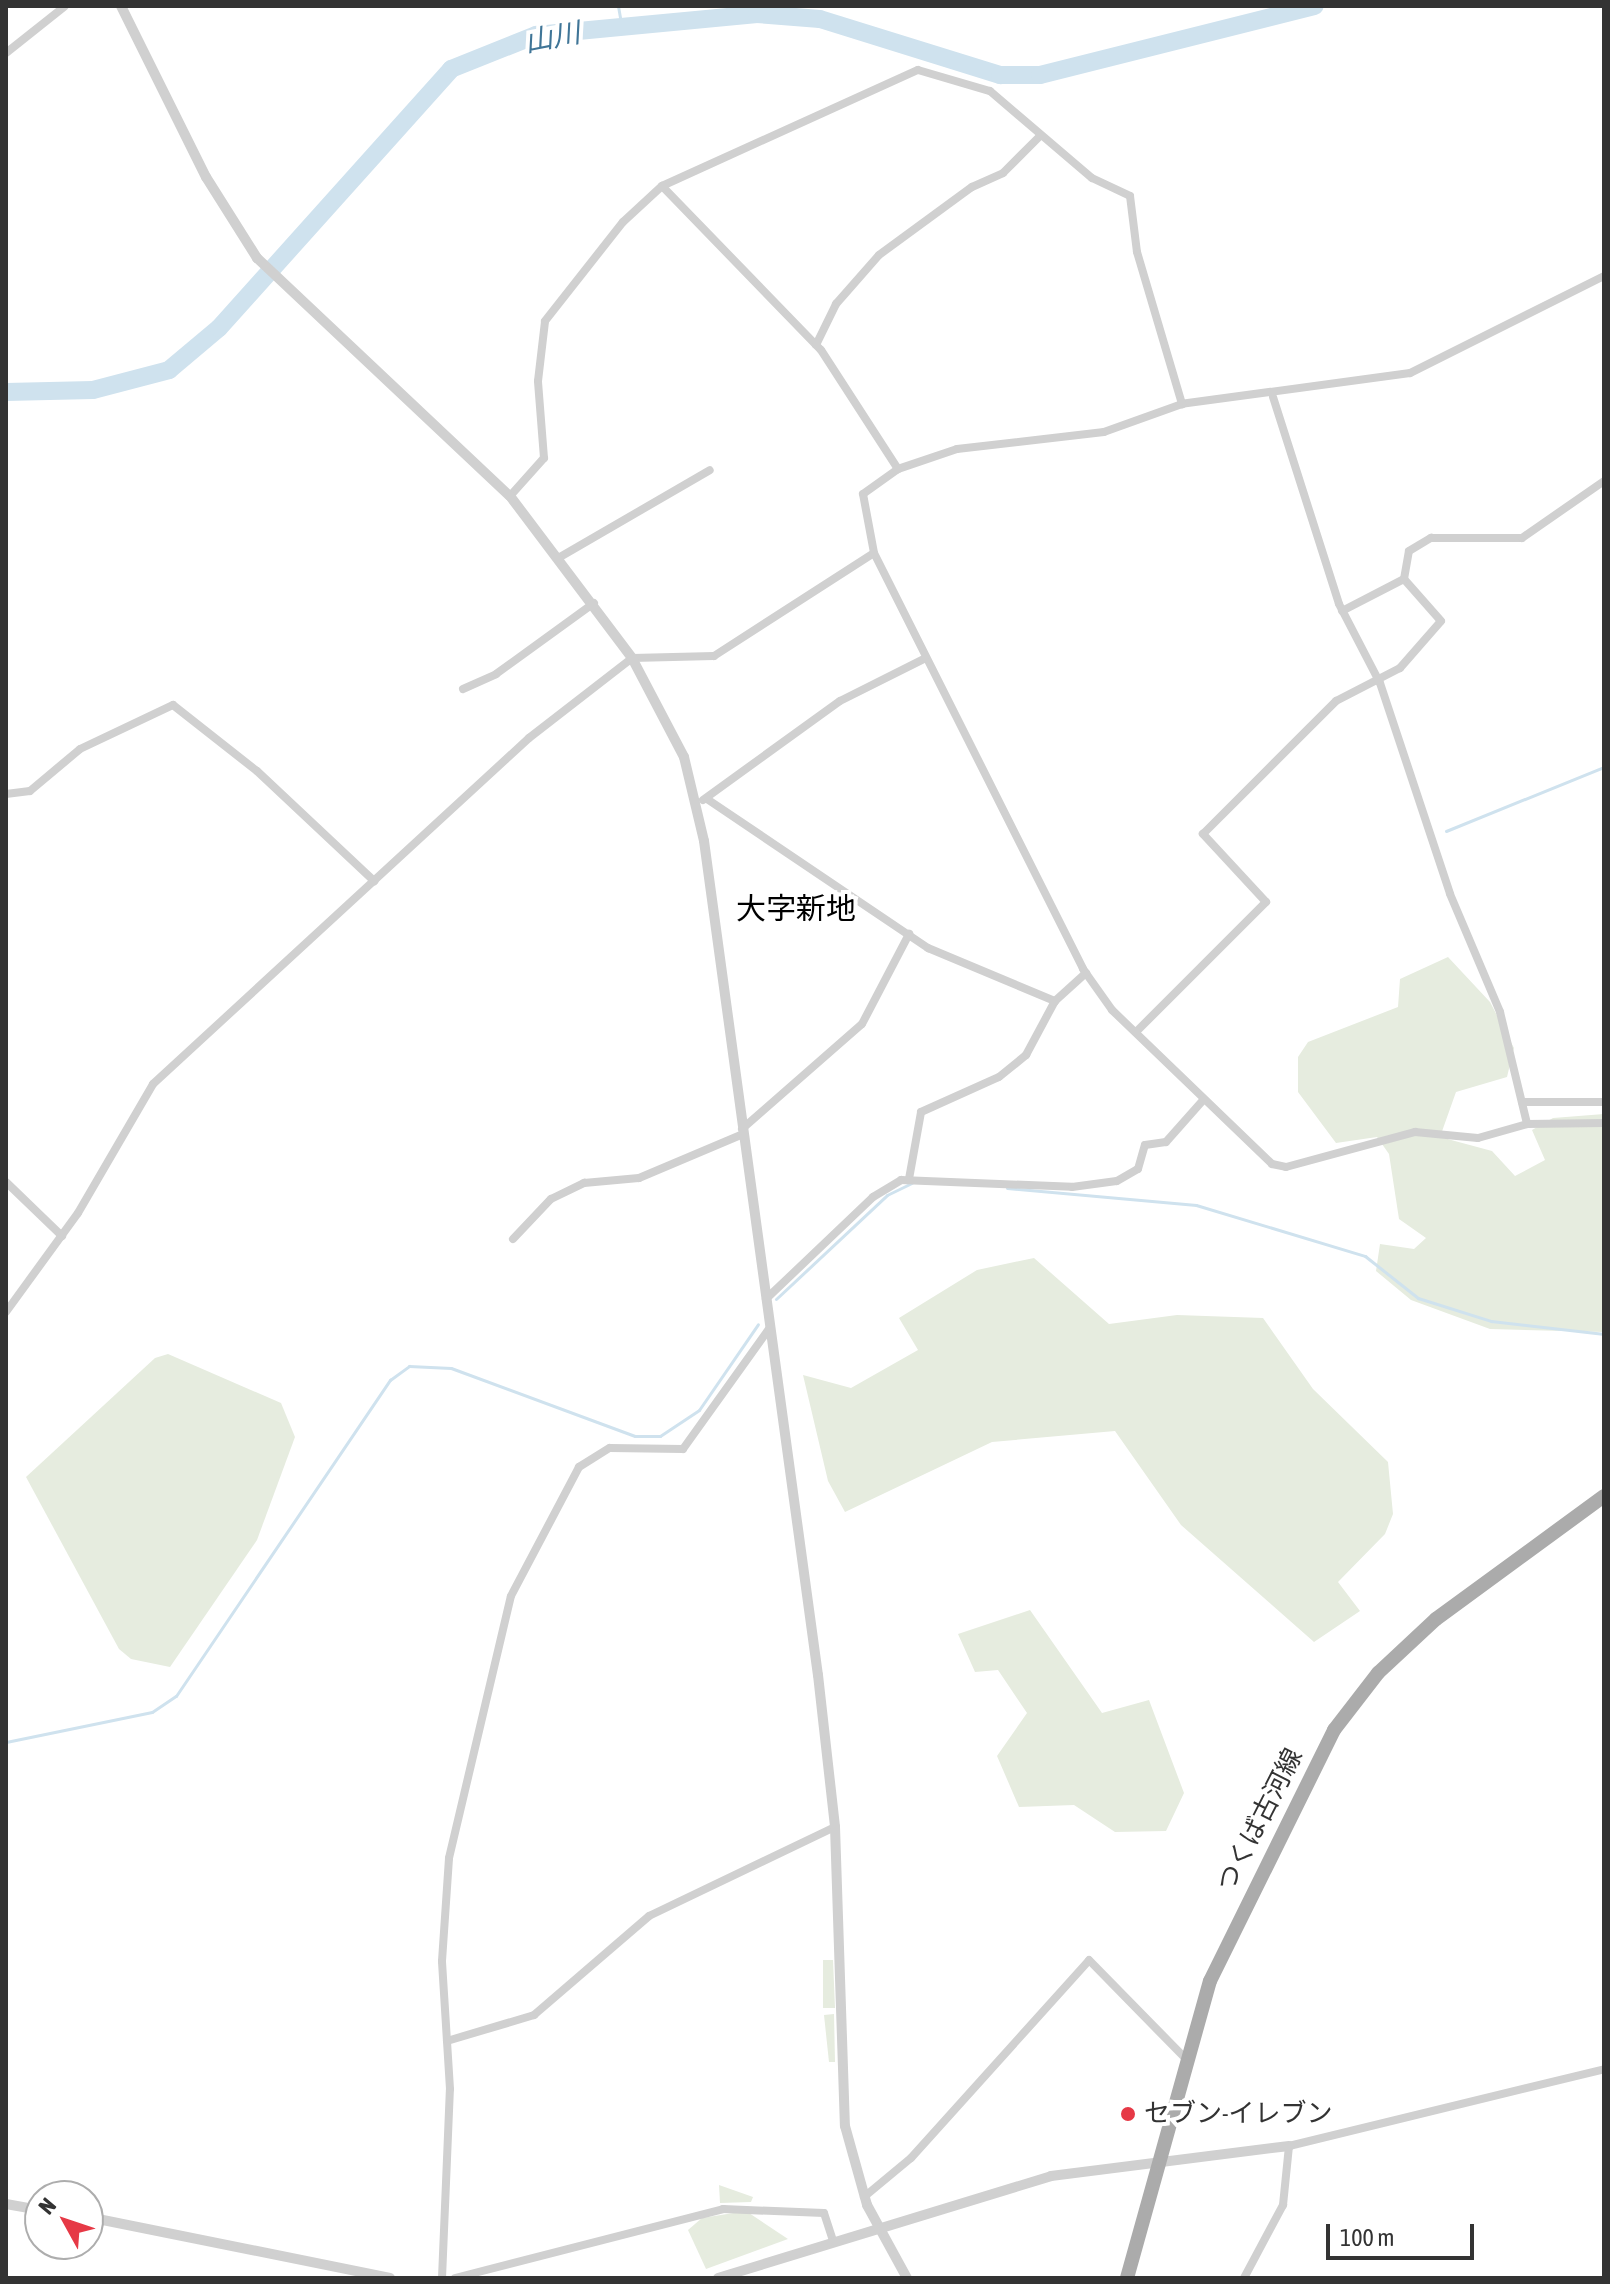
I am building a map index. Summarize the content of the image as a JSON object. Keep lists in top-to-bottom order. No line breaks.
{"streets":{"main road":["つくば古河線"]},"districts":["大字新地"],"water":["山川"],"places":["セブン-イレブン"],"scale_bar":"100 m","north":"top left"}
